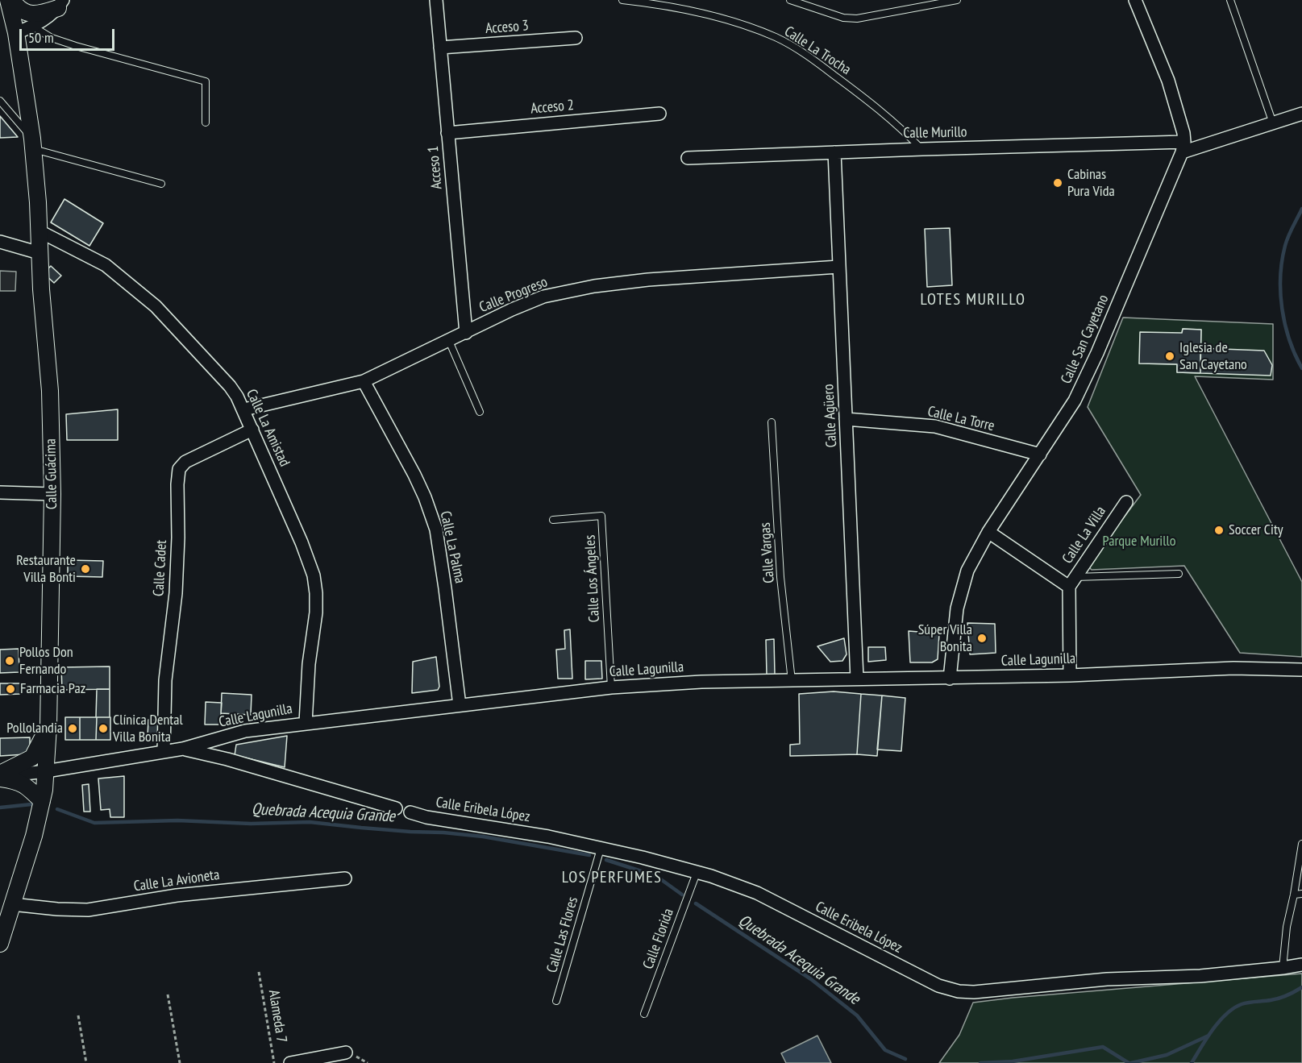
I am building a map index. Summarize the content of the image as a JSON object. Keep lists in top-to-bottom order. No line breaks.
{"streets":{"main road":["Calle Guácima"],"street":["Acceso 3","Acceso 2","Calle Murillo","Acceso 1","Calle Progreso","Calle San Cayetano","Calle Agüero","Calle La Torre","Calle La Amistad","Calle La Villa","Calle La Palma","Calle Cadet","Calle Lagunilla","Calle Eribela López","Calle La Avioneta"],"lane":["Calle La Trocha","Calle Vargas","Calle Los Ángeles","Calle Las Flores","Calle Florida"],"path":["Alameda 7"]},"crossings":[["Acceso 3","Acceso 1"],["Calle La Trocha","Calle Murillo"],["Acceso 2","Acceso 1"],["Calle Murillo","Calle San Cayetano"],["Calle Murillo","Calle Agüero"],["Acceso 1","Calle Progreso"],["Calle Progreso","Calle Agüero"],["Calle Progreso","Calle La Amistad"],["Calle Progreso","Calle La Palma"],["Calle San Cayetano","Calle La Torre"],["Calle San Cayetano","Calle La Villa"],["Calle San Cayetano","Calle Lagunilla"],["Calle Agüero","Calle La Torre"],["Calle Agüero","Calle Lagunilla"],["Calle La Amistad","Calle Guácima"],["Calle La Amistad","Calle Cadet"],["Calle La Amistad","Calle Lagunilla"],["Calle Guácima","Calle Lagunilla"],["Calle Guácima","Calle La Avioneta"],["Calle La Villa","Calle Lagunilla"],["Calle La Palma","Calle Lagunilla"],["Calle Vargas","Calle Lagunilla"],["Calle Cadet","Calle Lagunilla"],["Calle Los Ángeles","Calle Lagunilla"],["Calle Eribela López","Calle Las Flores"],["Calle Eribela López","Calle Florida"]],"districts":["LOTES MURILLO","LOS PERFUMES"],"water":["Quebrada Acequia Grande"],"parks":["Parque Murillo"],"places":["Cabinas Pura Vida","Iglesia de San Cayetano","Soccer City","Restaurante Villa Bonti","Súper Villa Bonita","Pollos Don Fernando","Farmacia Paz","Pollolandia","Clínica Dental Villa Bonita"],"scale_bar":"50 m"}
